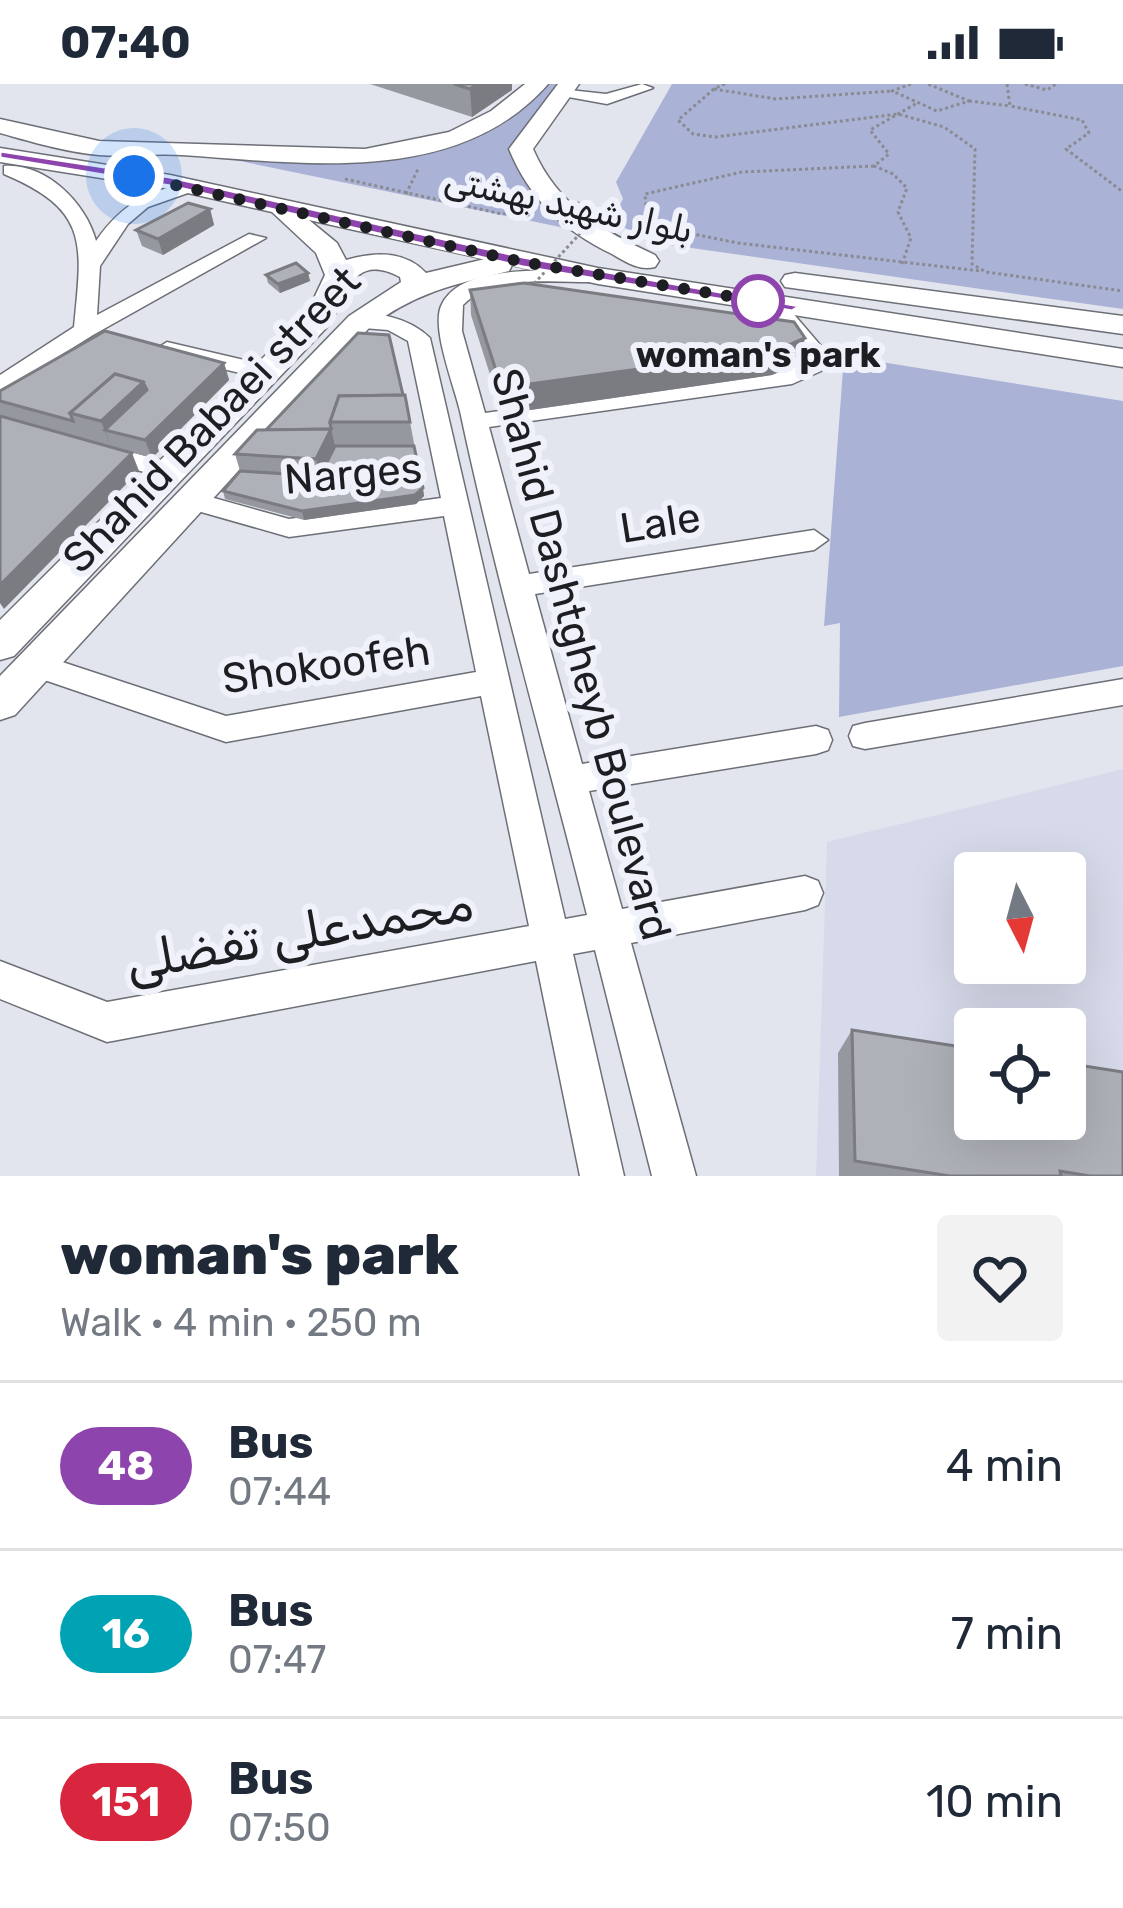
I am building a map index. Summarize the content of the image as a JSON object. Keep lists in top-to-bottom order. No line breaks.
{"streets":{"main road":["بلوار شهید بهشتی","Shahid Babaei street"],"street":["Narges","Lale","Shahid Dashtgheyb Boulevard","Shokoofeh","محمدعلی تفضلی"]},"crossings":[["بلوار شهید بهشتی","Shahid Babaei street"],["بلوار شهید بهشتی","Shahid Dashtgheyb Boulevard"],["Shahid Babaei street","Narges"],["Shahid Babaei street","Shokoofeh"],["Narges","Shahid Dashtgheyb Boulevard"],["Lale","Shahid Dashtgheyb Boulevard"],["Shahid Dashtgheyb Boulevard","Shokoofeh"],["Shahid Dashtgheyb Boulevard","محمدعلی تفضلی"]],"places":["woman's park"],"lines":["bus line 48"],"north":"bottom","page":{"status":"07:40","heading":["woman's park","Walk · 4 min · 250 m"],"list":[{"mark":"48","name":"Bus","note":"07:44","value":"4 min"},{"mark":"16","name":"Bus","note":"07:47","value":"7 min"},{"mark":"151","name":"Bus","note":"07:50","value":"10 min"}]}}
